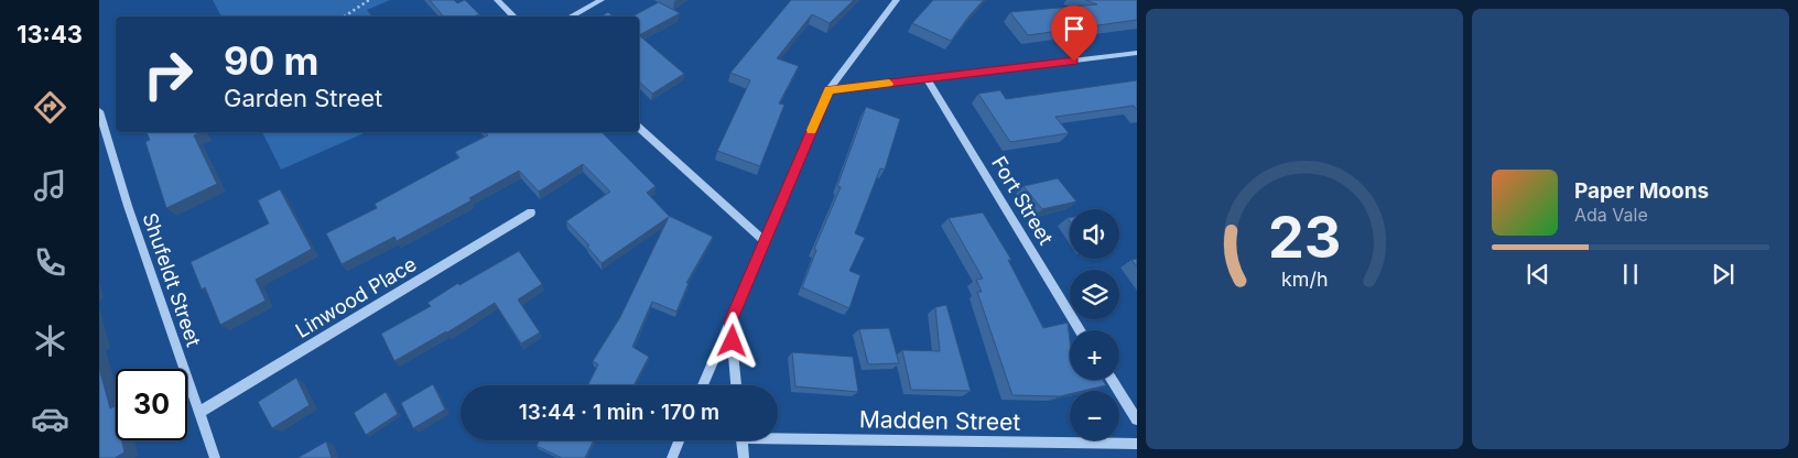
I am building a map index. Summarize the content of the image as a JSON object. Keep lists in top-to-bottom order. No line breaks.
{"streets":{"street":["Fort Street","Shufeldt Street","Linwood Place","Madden Street"]},"crossings":[["Shufeldt Street","Linwood Place"]],"page":{"tabs":"13:43","turn":["90 m","Garden Street"],"song":["Paper Moons","Ada Vale"],"map_buttons":["+","−"],"limit":"30","trip":"13:44 · 1 min · 170 m","gauge":["23","km/h"]}}
